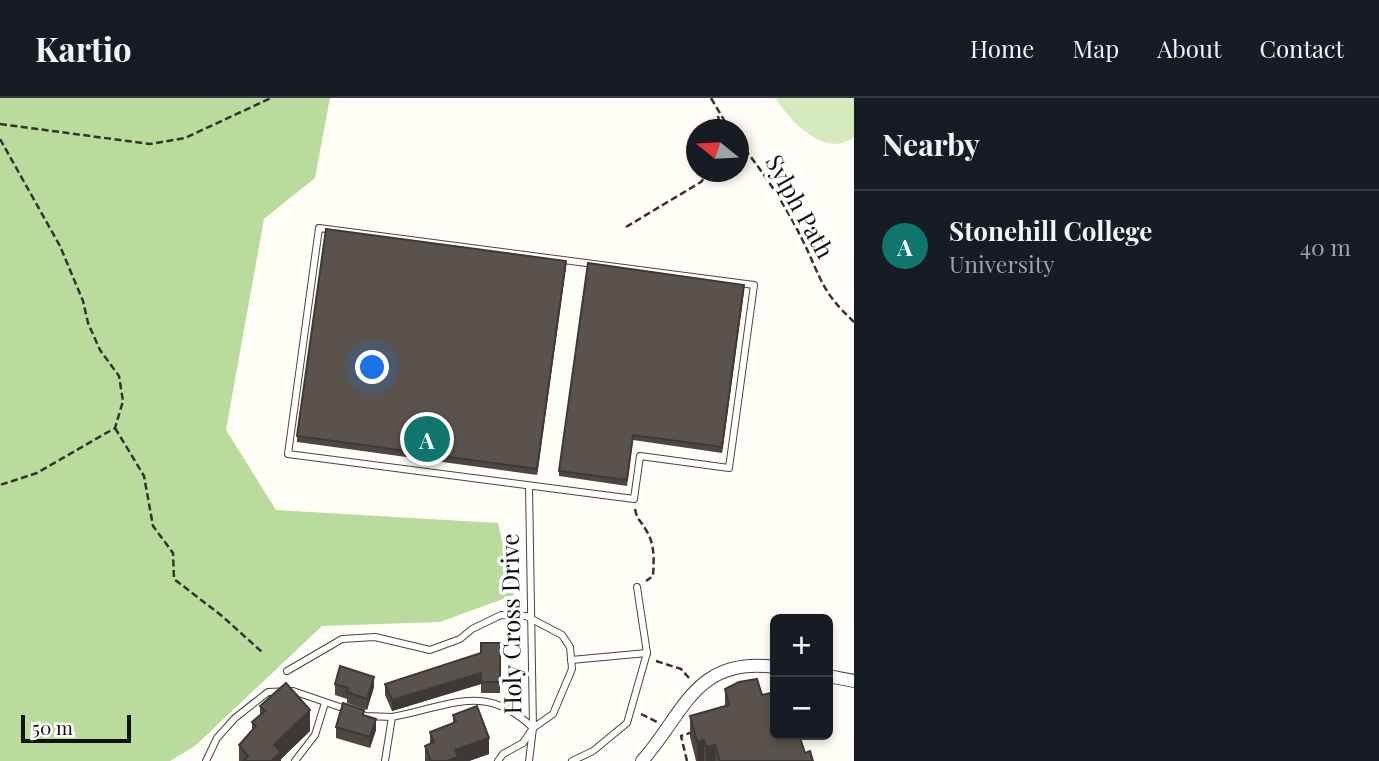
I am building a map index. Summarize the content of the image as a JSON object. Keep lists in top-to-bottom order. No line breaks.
{"streets":{"lane":["Holy Cross Drive"],"path":["Sylph Path"]},"scale_bar":"50 m","north":"left","page":{"header":"Kartio","nav":["Home","Map","About","Contact"],"heading":"Nearby","list":[{"mark":"A","name":"Stonehill College","note":"University","value":"40 m"}],"pins":"A","map_buttons":["+","−"],"scale":"50 m"}}
